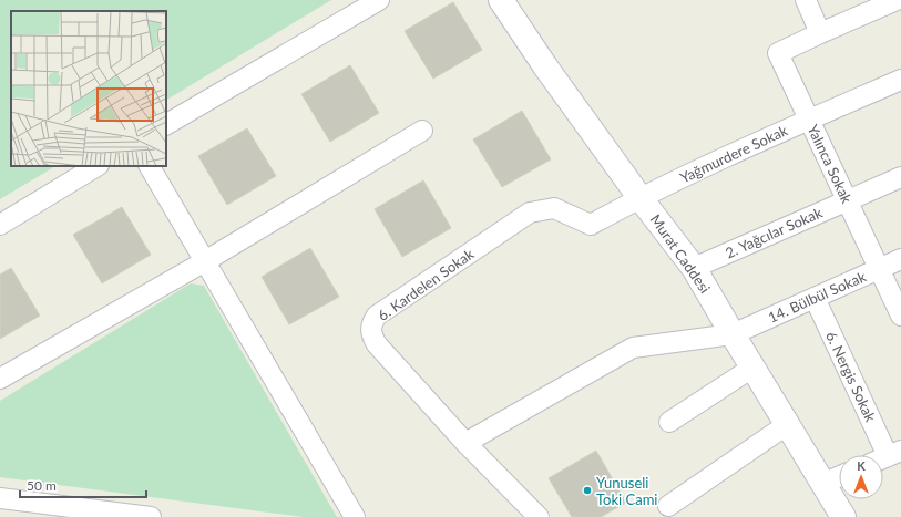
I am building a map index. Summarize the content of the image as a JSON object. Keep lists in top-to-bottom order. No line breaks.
{"streets":{"street":["Yağmurdere Sokak","Yalınca Sokak","2. Yağcılar Sokak","Murat Caddesi","6. Kardelen Sokak","14. Bülbül Sokak","6. Nergis Sokak"]},"crossings":[["Yağmurdere Sokak","Yalınca Sokak"],["Yağmurdere Sokak","Murat Caddesi"],["Yağmurdere Sokak","6. Kardelen Sokak"],["Yalınca Sokak","2. Yağcılar Sokak"],["Yalınca Sokak","14. Bülbül Sokak"],["2. Yağcılar Sokak","Murat Caddesi"],["Murat Caddesi","6. Kardelen Sokak"],["Murat Caddesi","14. Bülbül Sokak"],["6. Kardelen Sokak","14. Bülbül Sokak"],["14. Bülbül Sokak","6. Nergis Sokak"]],"places":["Yunuseli Toki Cami"],"scale_bar":"50 m","north":"top"}
